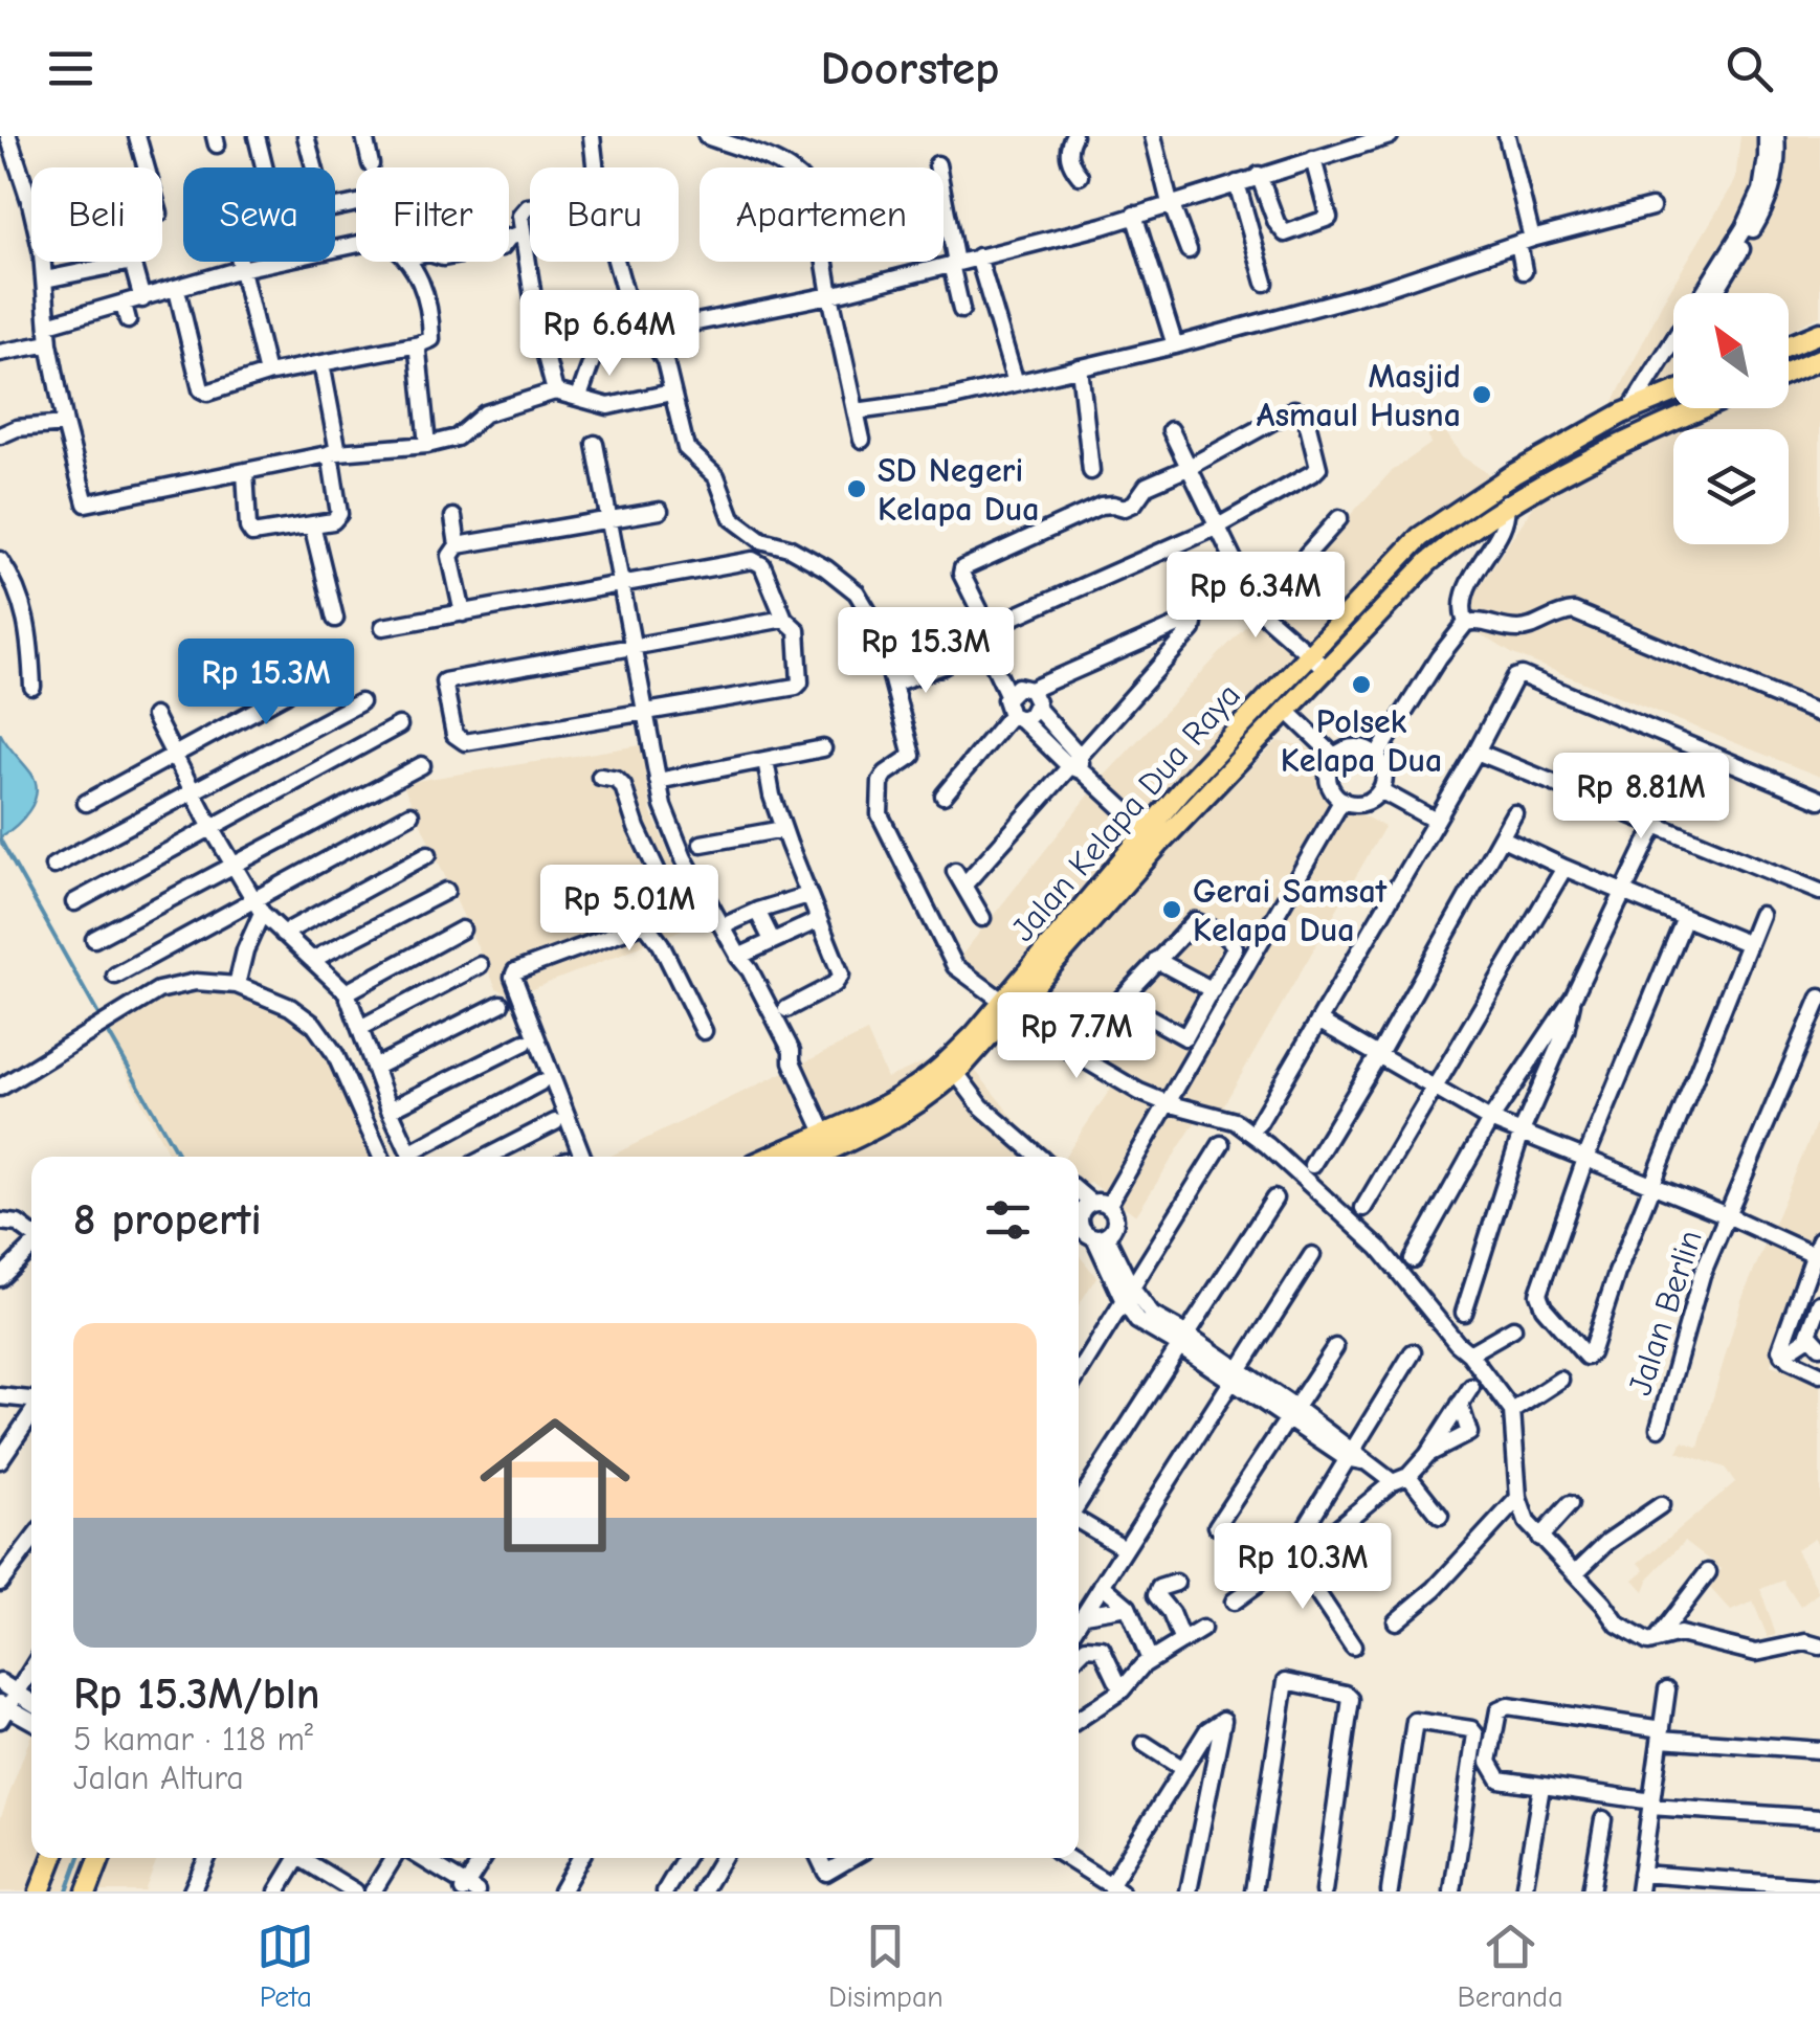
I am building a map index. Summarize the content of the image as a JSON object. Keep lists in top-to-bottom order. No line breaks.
{"streets":{"main road":["Jalan Kelapa Dua Raya"],"street":["Jalan Berlin"]},"places":["Masjid Asmaul Husna","SD Negeri Kelapa Dua","Polsek Kelapa Dua","Gerai Samsat Kelapa Dua"],"north":"top left","page":{"header":"Doorstep","chip":["Beli","Sewa","Filter","Baru","Apartemen"],"price":["Rp 6.64M","Rp 6.34M","Rp 15.3M","Rp 15.3M","Rp 8.81M","Rp 5.01M","Rp 7.7M","Rp 10.3M"],"heading":"8 properti","list":[{"name":"Rp 15.3M/bln","note":"5 kamar · 118 m² · Jalan Altura"}],"tabs":["Peta","Disimpan","Beranda"]}}
